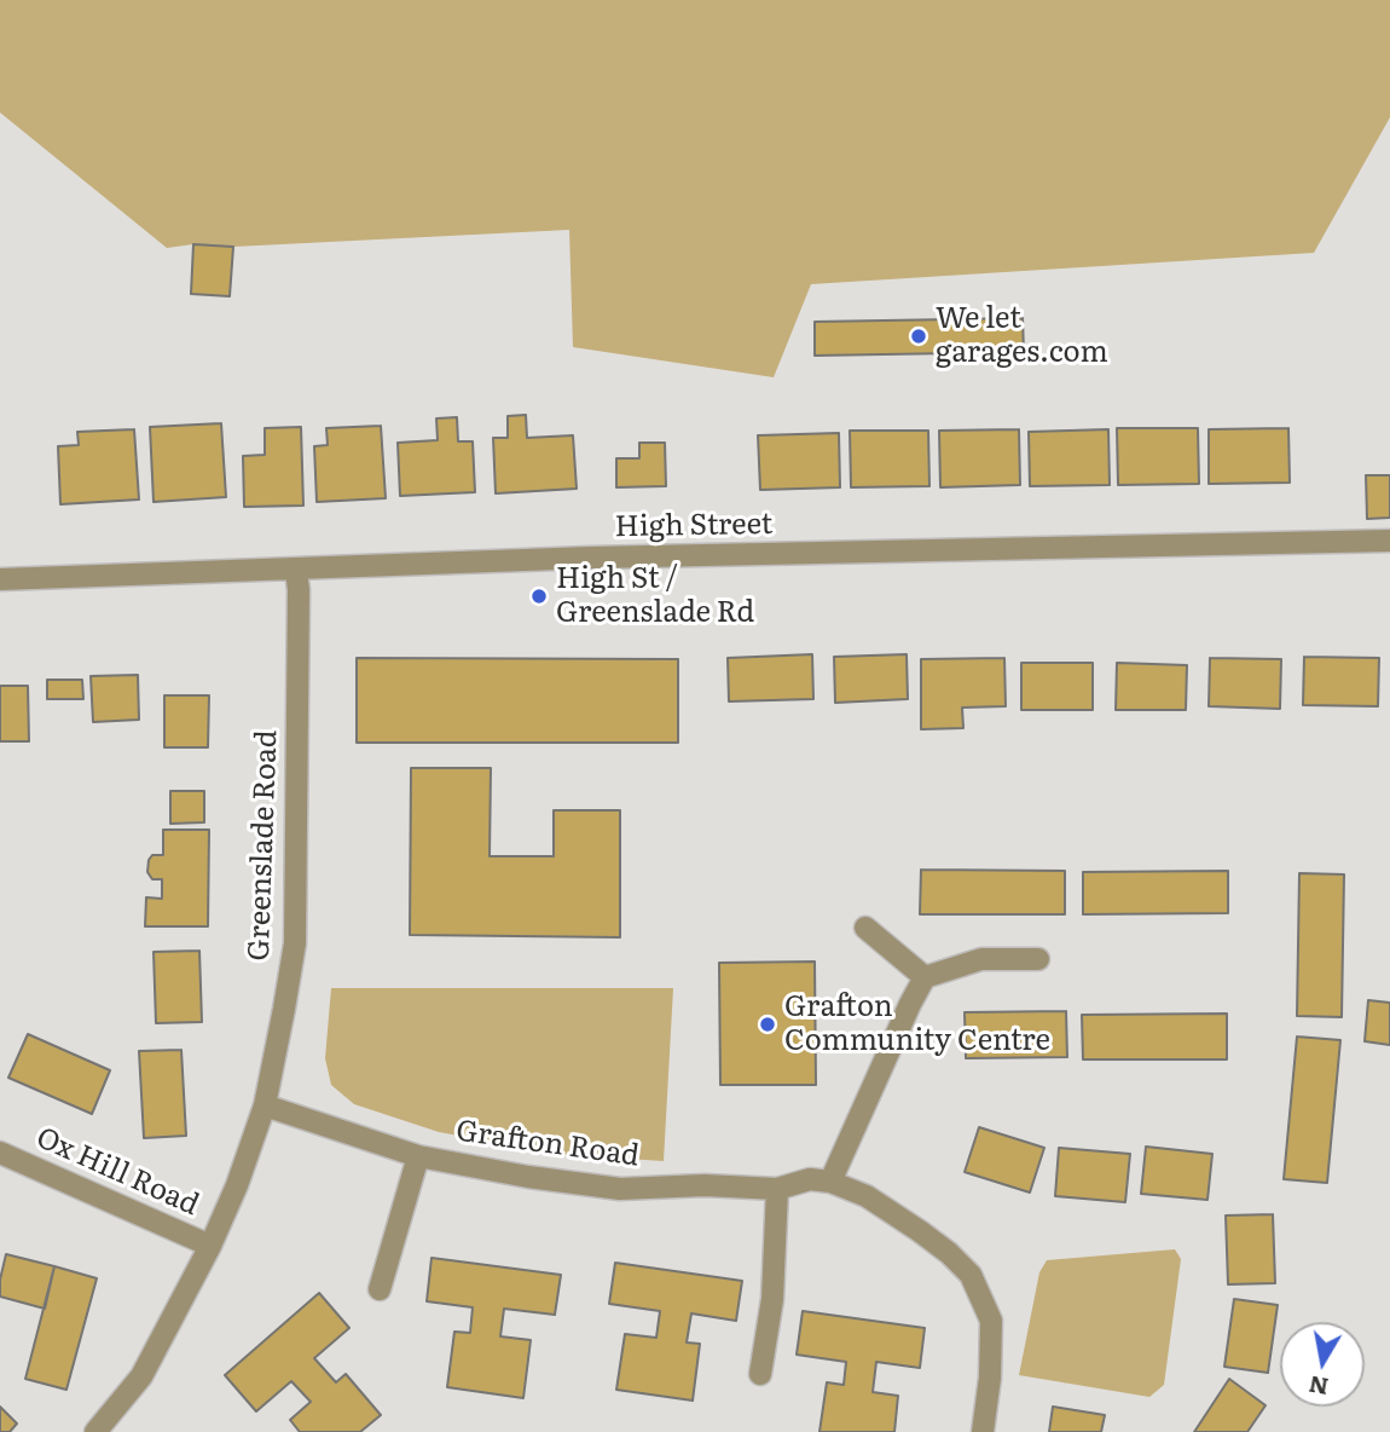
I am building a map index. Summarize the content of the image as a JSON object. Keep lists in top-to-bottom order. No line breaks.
{"streets":{"street":["High Street","Greenslade Road","Grafton Road","Ox Hill Road"]},"crossings":[["High Street","Greenslade Road"],["Greenslade Road","Grafton Road"],["Greenslade Road","Ox Hill Road"]],"places":["We let garages.com","High St / Greenslade Rd","Grafton Community Centre"],"north":"bottom"}
